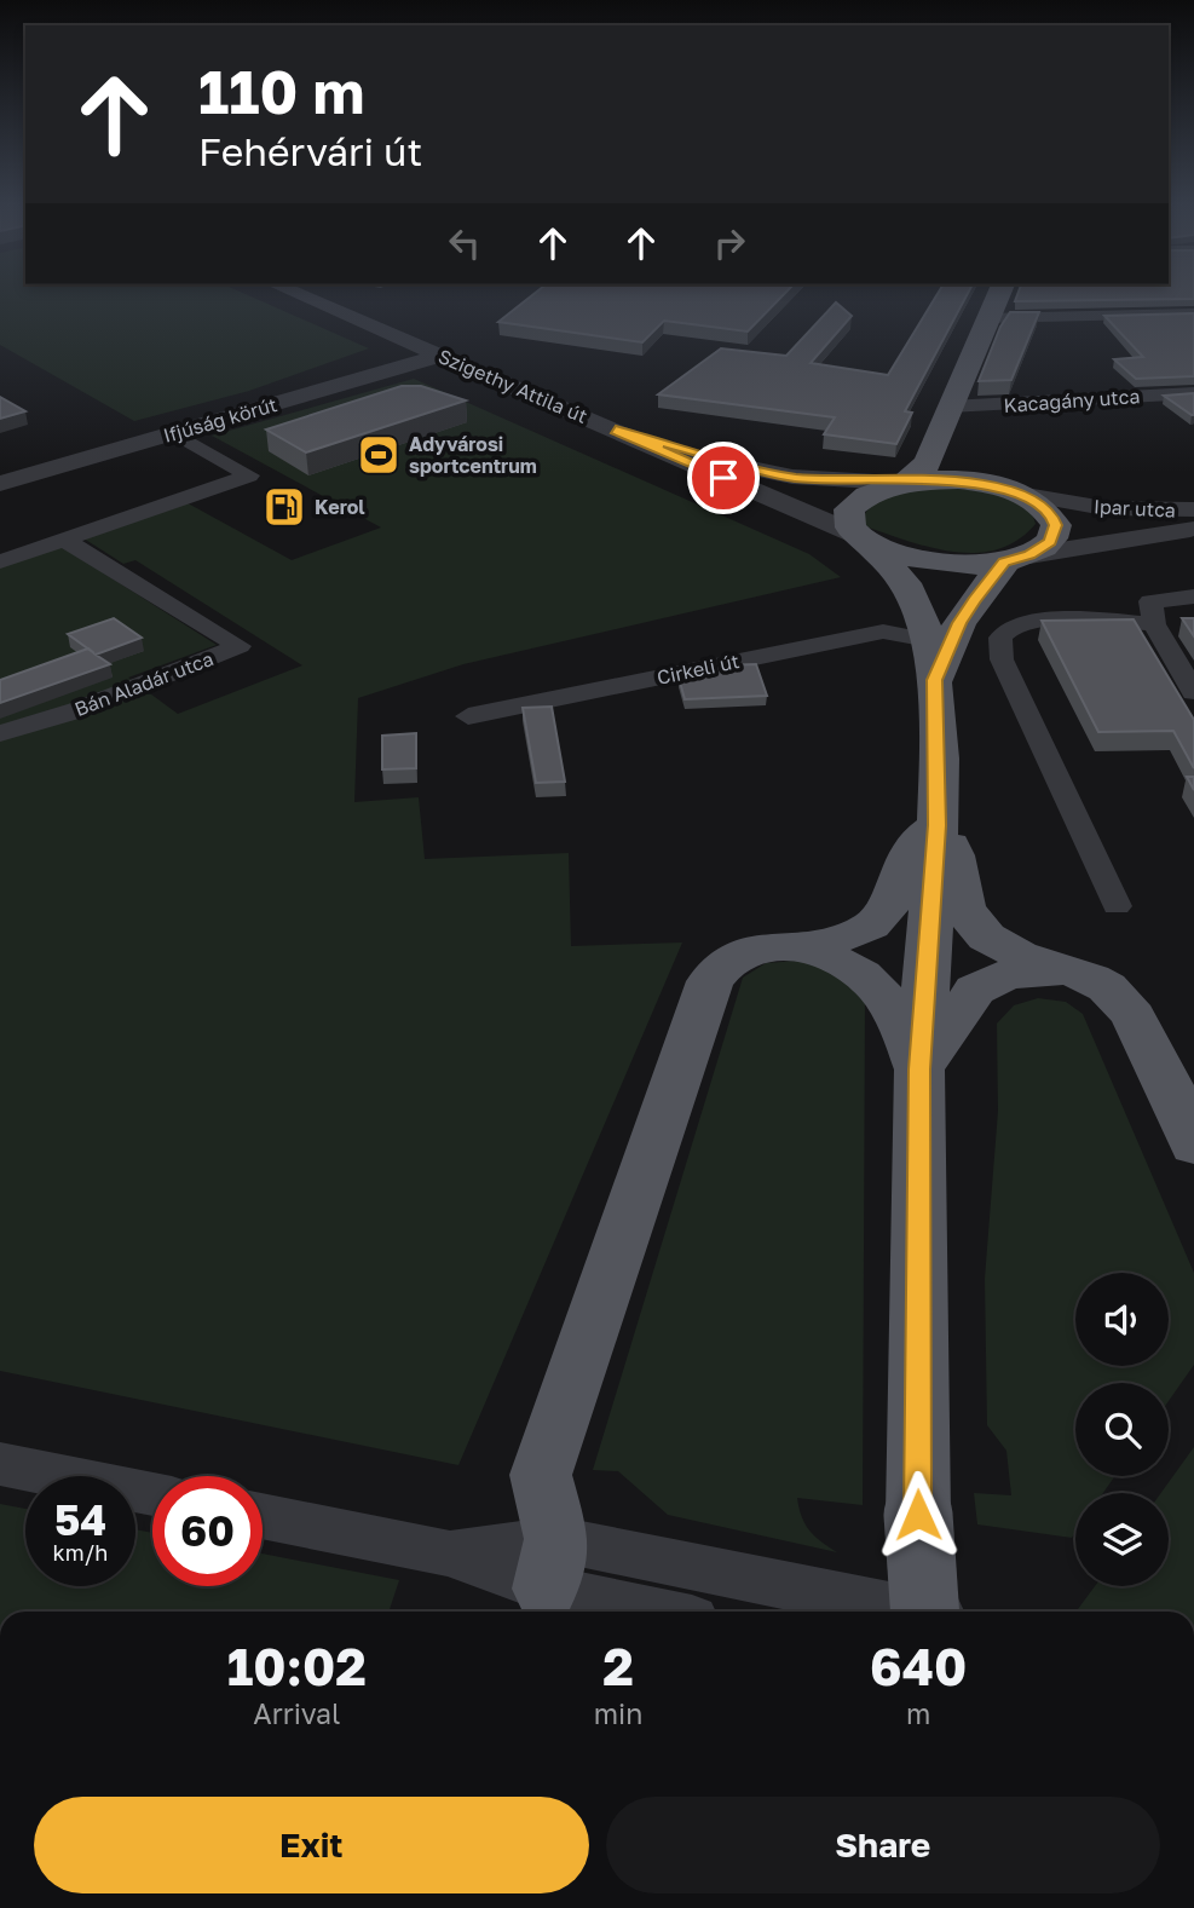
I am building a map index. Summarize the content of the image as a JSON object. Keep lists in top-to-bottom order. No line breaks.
{"streets":{"street":["Szigethy Attila út","Kacagány utca","Ifjúság körút","Ipar utca","Cirkeli út","Bán Aladár utca"]},"crossings":[["Szigethy Attila út","Ifjúság körút"]],"places":{"sports":["Adyvárosi sportcentrum"],"fuel station":["Kerol"]},"page":{"turn":["110 m","Fehérvári út"],"speed":"54 km/h","limit":"60","eta":["10:02","Arrival","2","min","640","m"],"buttons":["Exit","Share"]}}
